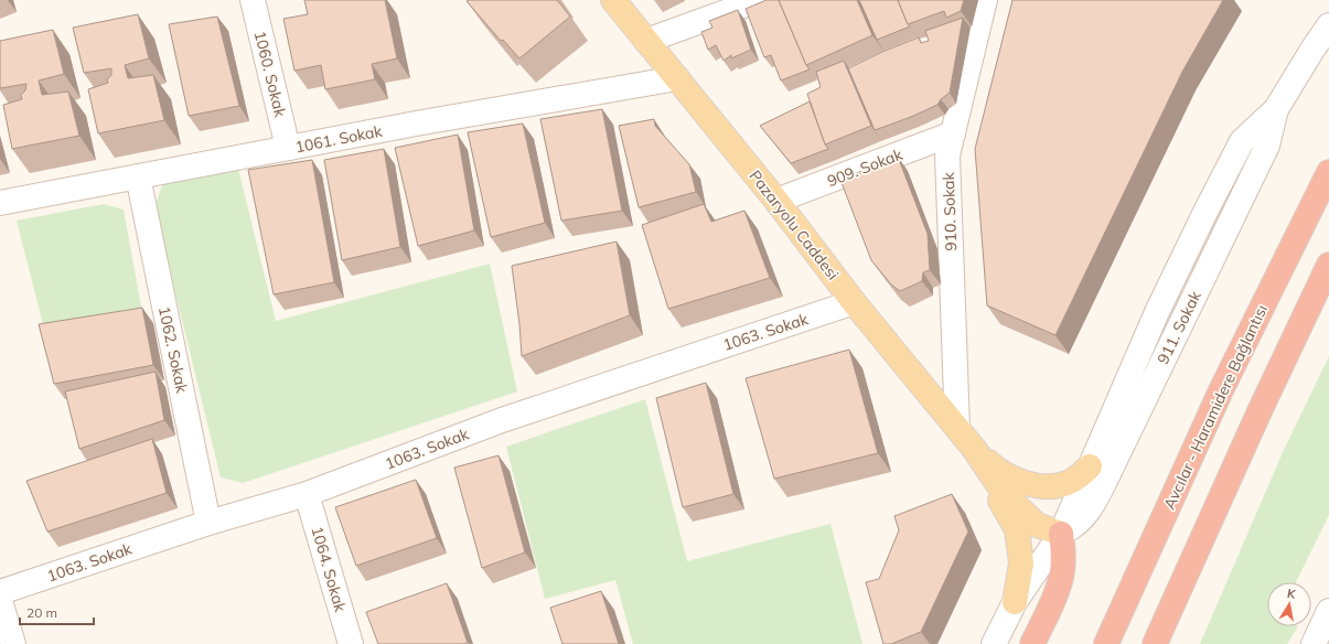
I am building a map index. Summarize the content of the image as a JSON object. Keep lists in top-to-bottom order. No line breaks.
{"streets":{"highway":["Avcılar - Haramidere Bağlantısı"],"main road":["Pazaryolu Caddesi"],"street":["1060. Sokak","1061. Sokak","909. Sokak","910. Sokak","911. Sokak","1063. Sokak","1062. Sokak","1064. Sokak"]},"crossings":[["1060. Sokak","1061. Sokak"],["1061. Sokak","Pazaryolu Caddesi"],["1061. Sokak","1062. Sokak"],["909. Sokak","910. Sokak"],["909. Sokak","Pazaryolu Caddesi"],["910. Sokak","Pazaryolu Caddesi"],["Pazaryolu Caddesi","1063. Sokak"],["1063. Sokak","1062. Sokak"],["1063. Sokak","1064. Sokak"]],"scale_bar":"20 m","north":"top"}
